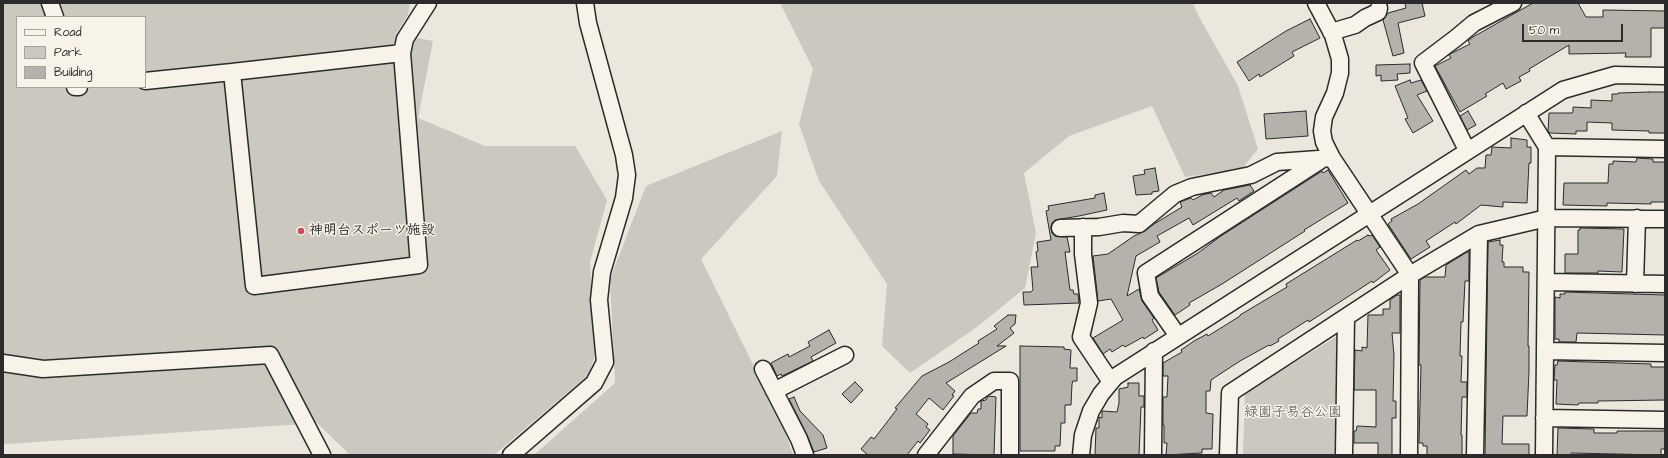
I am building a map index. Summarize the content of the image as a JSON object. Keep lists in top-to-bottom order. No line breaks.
{"parks":["緑園子易谷公園"],"places":["神明台スポーツ施設"],"legend":["Road","Park","Building"],"scale_bar":"50 m"}
